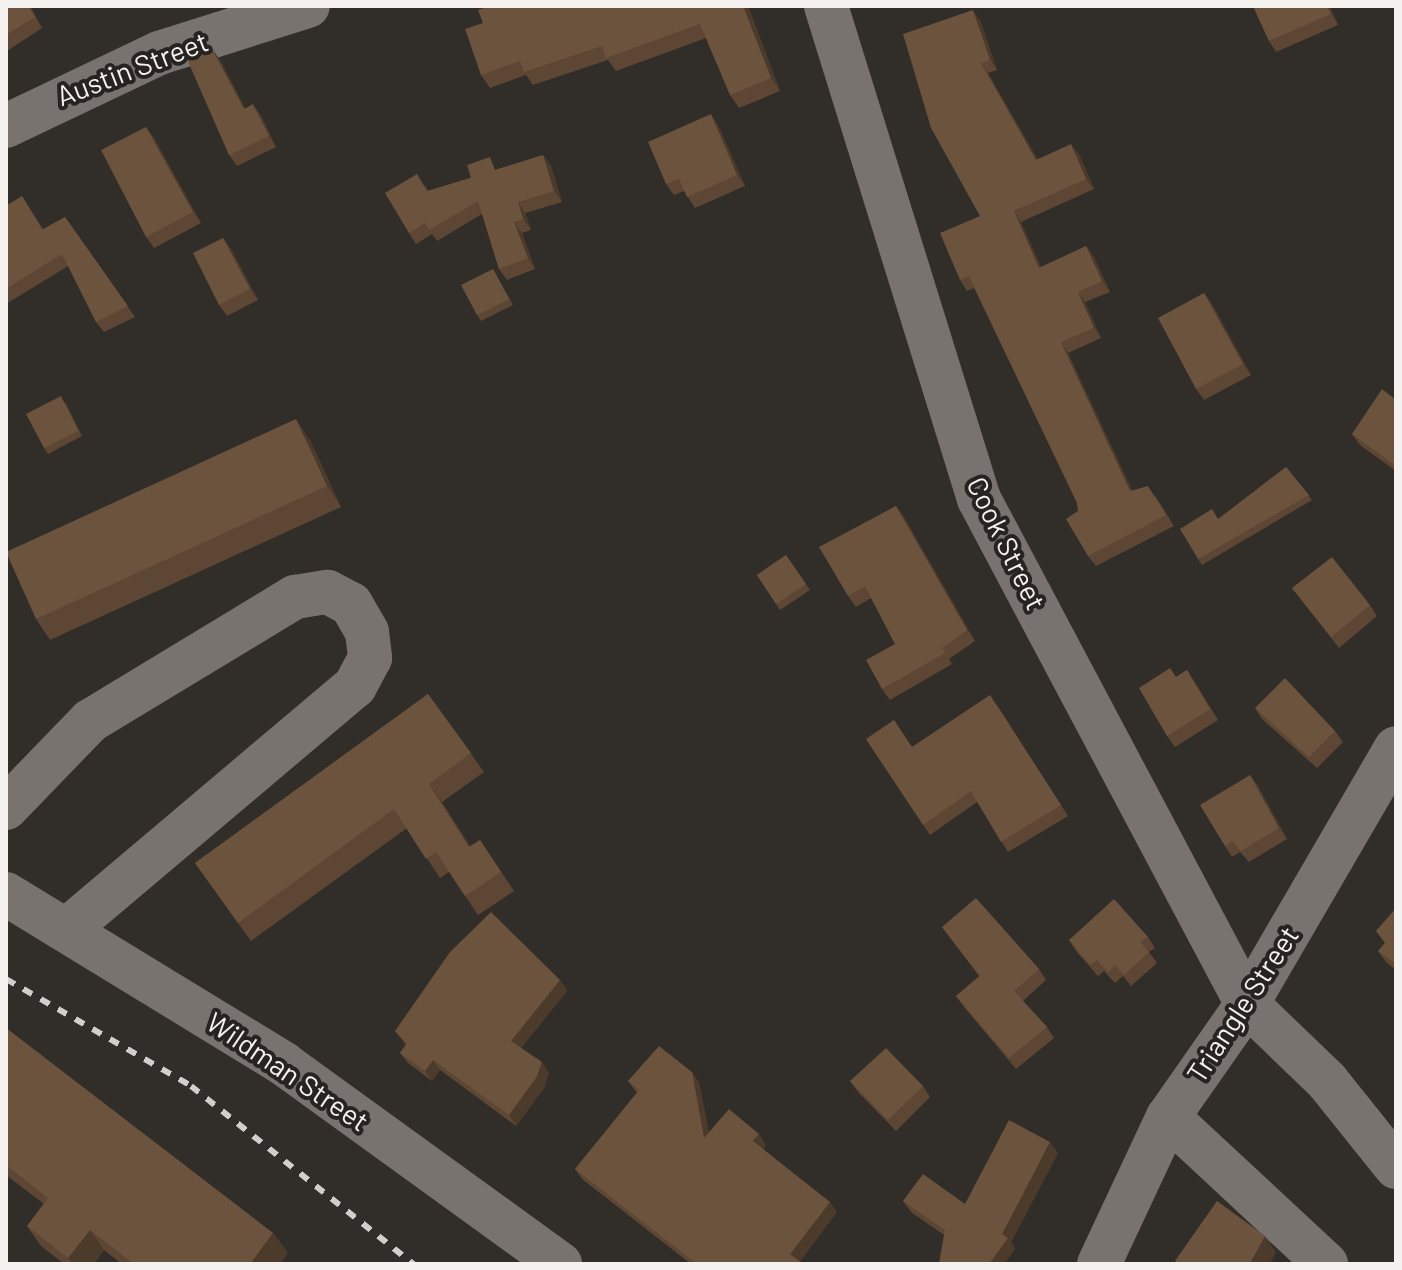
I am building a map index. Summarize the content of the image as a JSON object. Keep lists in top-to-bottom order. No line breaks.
{"streets":{"street":["Austin Street","Cook Street","Triangle Street","Wildman Street"]},"crossings":[["Cook Street","Triangle Street"]]}
